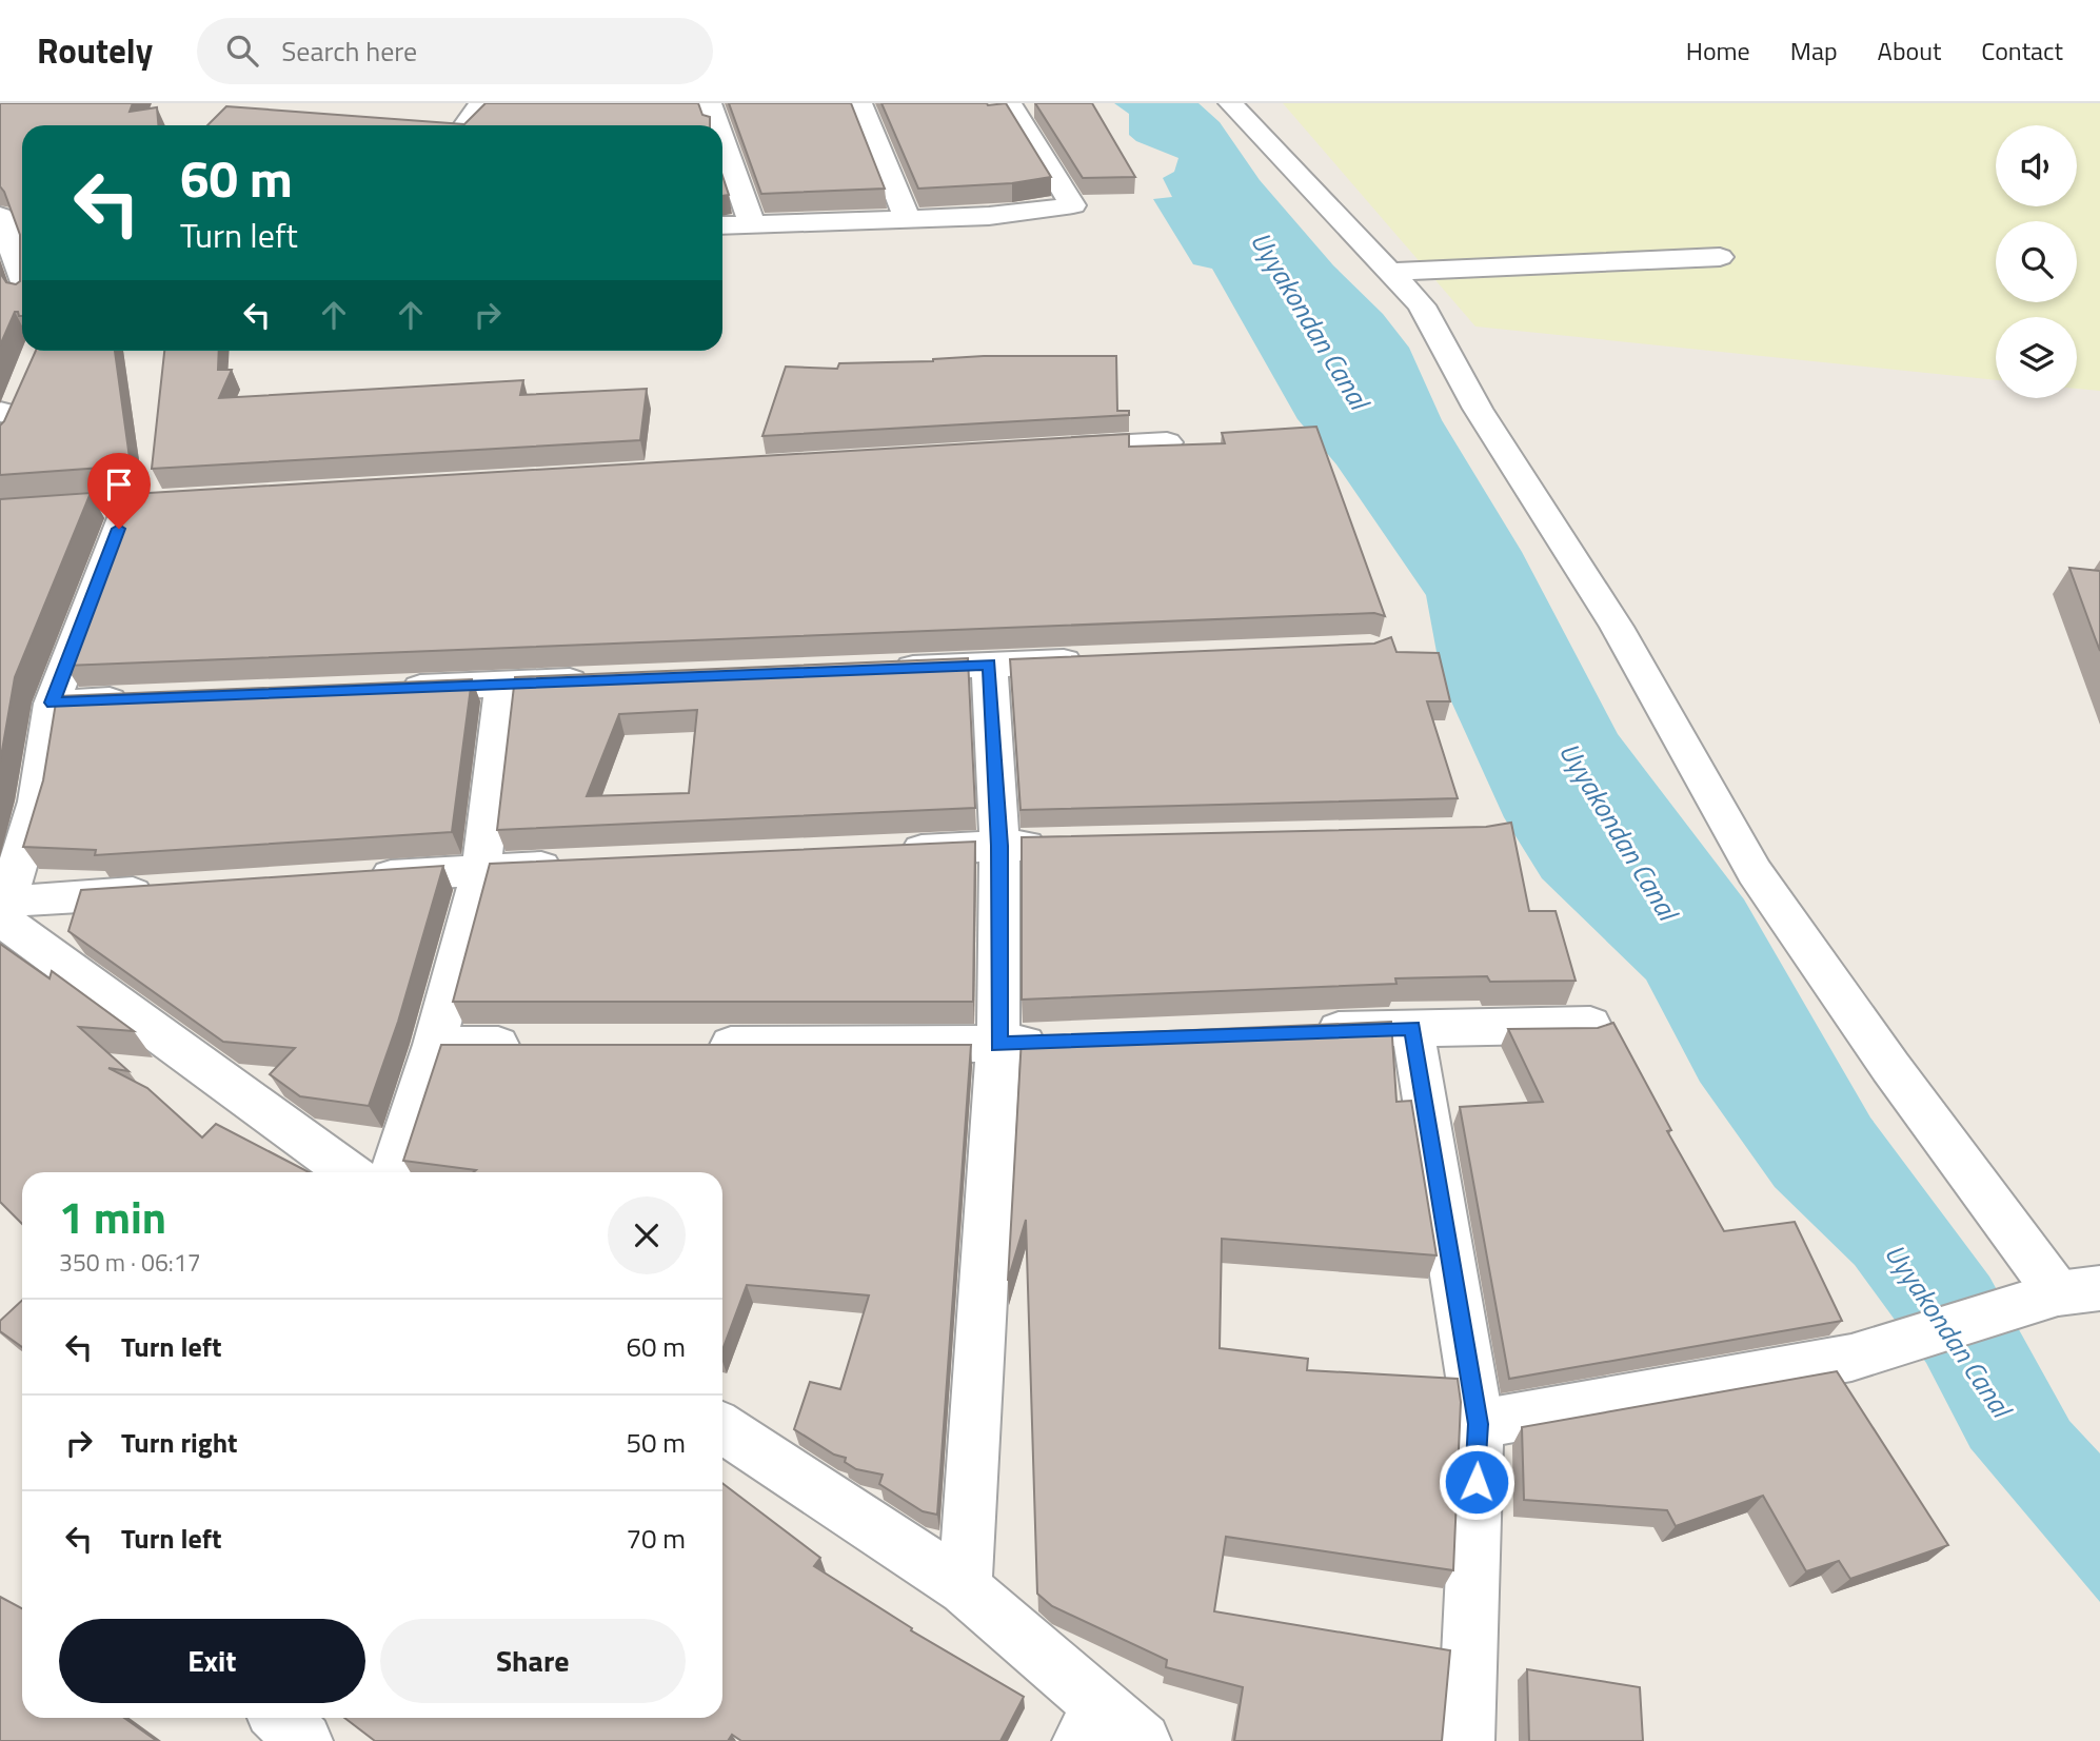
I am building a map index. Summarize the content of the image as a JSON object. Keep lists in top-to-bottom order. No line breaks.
{"water":["Uyyakondan Canal"],"page":{"header":"Routely","search":"Search here","nav":["Home","Map","About","Contact"],"turn":["60 m","Turn left"],"heading":["1 min","350 m · 06:17"],"list":[{"name":"Turn left","value":"60 m"},{"name":"Turn right","value":"50 m"},{"name":"Turn left","value":"70 m"}],"buttons":["Exit","Share"]}}
